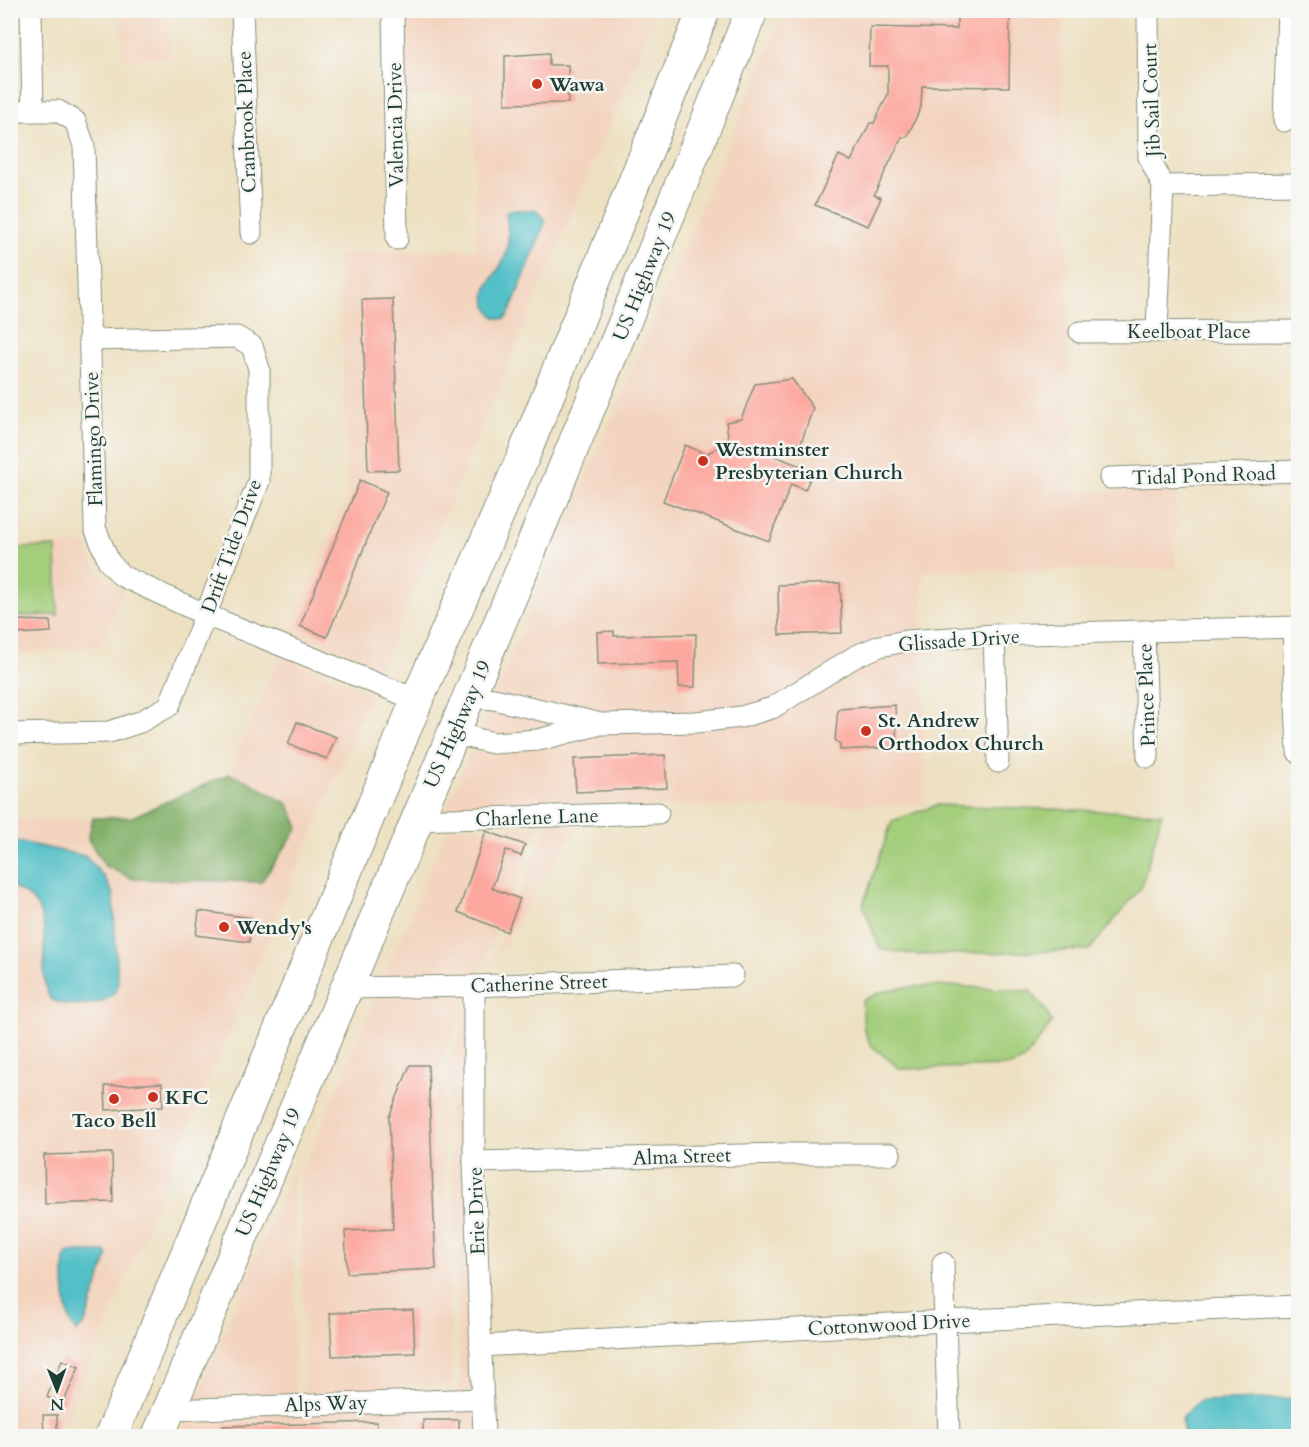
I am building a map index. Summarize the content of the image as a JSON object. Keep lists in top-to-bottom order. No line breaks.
{"streets":{"highway":["US Highway 19"],"street":["Jib Sail Court","Cranbrook Place","Valencia Drive","Keelboat Place","Flamingo Drive","Tidal Pond Road","Drift Tide Drive","Glissade Drive","Prince Place","Charlene Lane","Catherine Street","Alma Street","Erie Drive","Cottonwood Drive","Alps Way"]},"crossings":[["Jib Sail Court","Keelboat Place"],["US Highway 19","Glissade Drive"],["US Highway 19","Charlene Lane"],["US Highway 19","Catherine Street"],["US Highway 19","Alps Way"],["Flamingo Drive","Drift Tide Drive"],["Glissade Drive","Prince Place"],["Catherine Street","Erie Drive"],["Alma Street","Erie Drive"],["Erie Drive","Cottonwood Drive"],["Erie Drive","Alps Way"]],"places":["Wawa","Westminster Presbyterian Church","St. Andrew Orthodox Church","Wendy's","KFC","Taco Bell"],"north":"bottom"}
